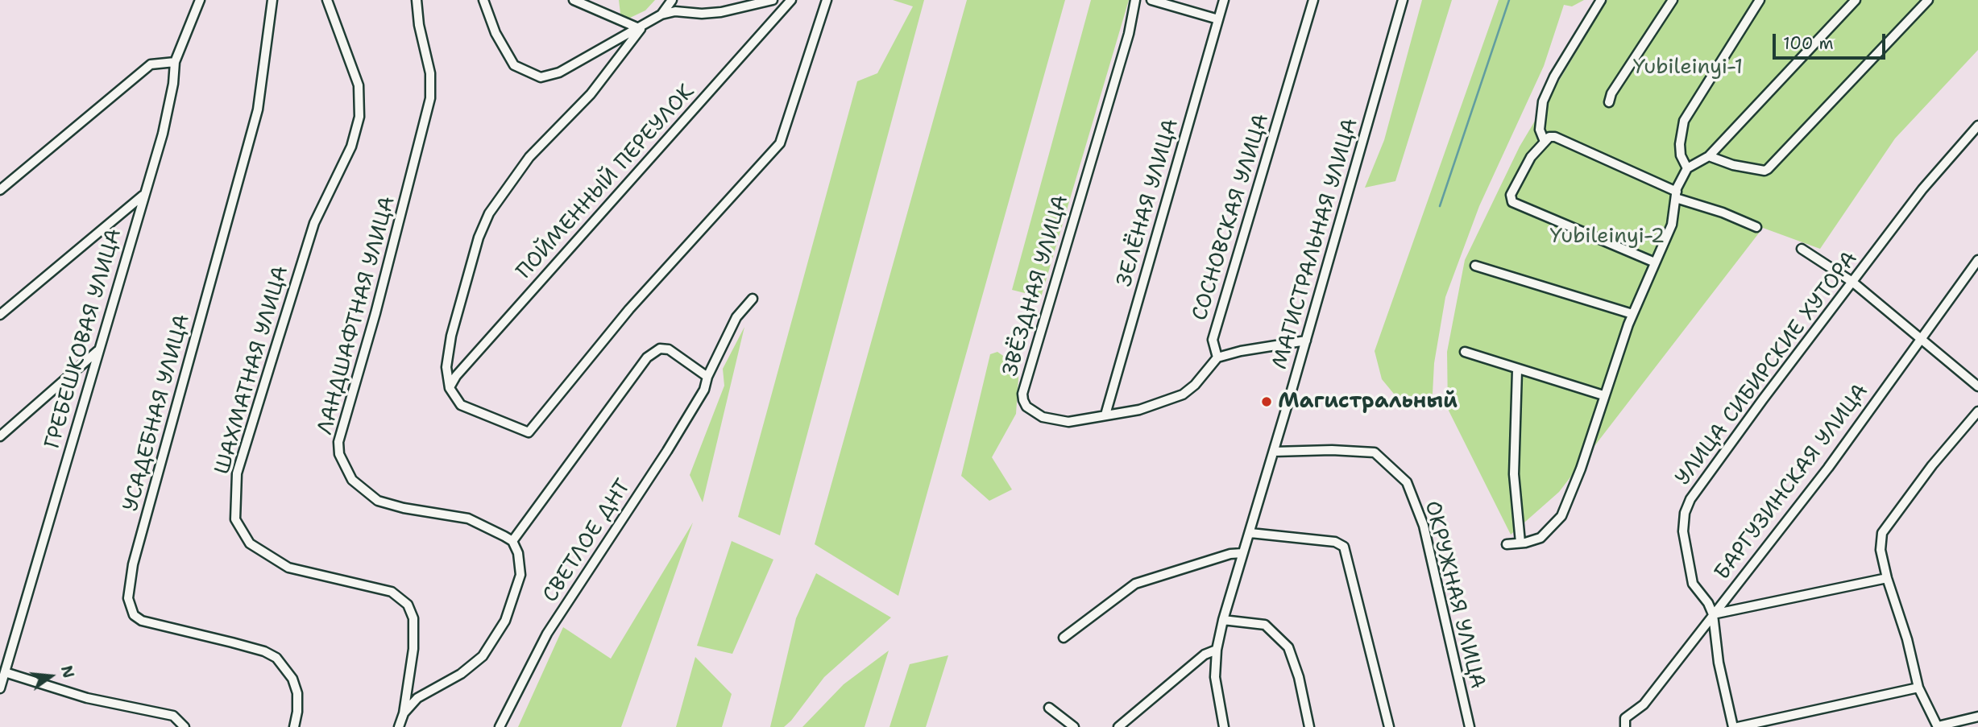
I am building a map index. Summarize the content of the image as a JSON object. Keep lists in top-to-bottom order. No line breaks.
{"streets":{"street":["ПОЙМЕННЫЙ ПЕРЕУЛОК","ЗЕЛЁНАЯ УЛИЦА","СОСНОВСКАЯ УЛИЦА","МАГИСТРАЛЬНАЯ УЛИЦА","ЗВЁЗДНАЯ УЛИЦА","ЛАНДШАФТНАЯ УЛИЦА","ГРЕБЕШКОВАЯ УЛИЦА","УЛИЦА СИБИРСКИЕ ХУТОРА","ШАХМАТНАЯ УЛИЦА","УСАДЕБНАЯ УЛИЦА","БАРГУЗИНСКАЯ УЛИЦА","СВЕТЛОЕ ДНТ","ОКРУЖНАЯ УЛИЦА"]},"crossings":[["ЗЕЛЁНАЯ УЛИЦА","ЗВЁЗДНАЯ УЛИЦА"],["СОСНОВСКАЯ УЛИЦА","ЗВЁЗДНАЯ УЛИЦА"],["МАГИСТРАЛЬНАЯ УЛИЦА","ОКРУЖНАЯ УЛИЦА"],["УЛИЦА СИБИРСКИЕ ХУТОРА","БАРГУЗИНСКАЯ УЛИЦА"]],"parks":["Yubileinyi-1","Yubileinyi-2"],"places":["Магистральный"],"scale_bar":"100 m","north":"right"}
